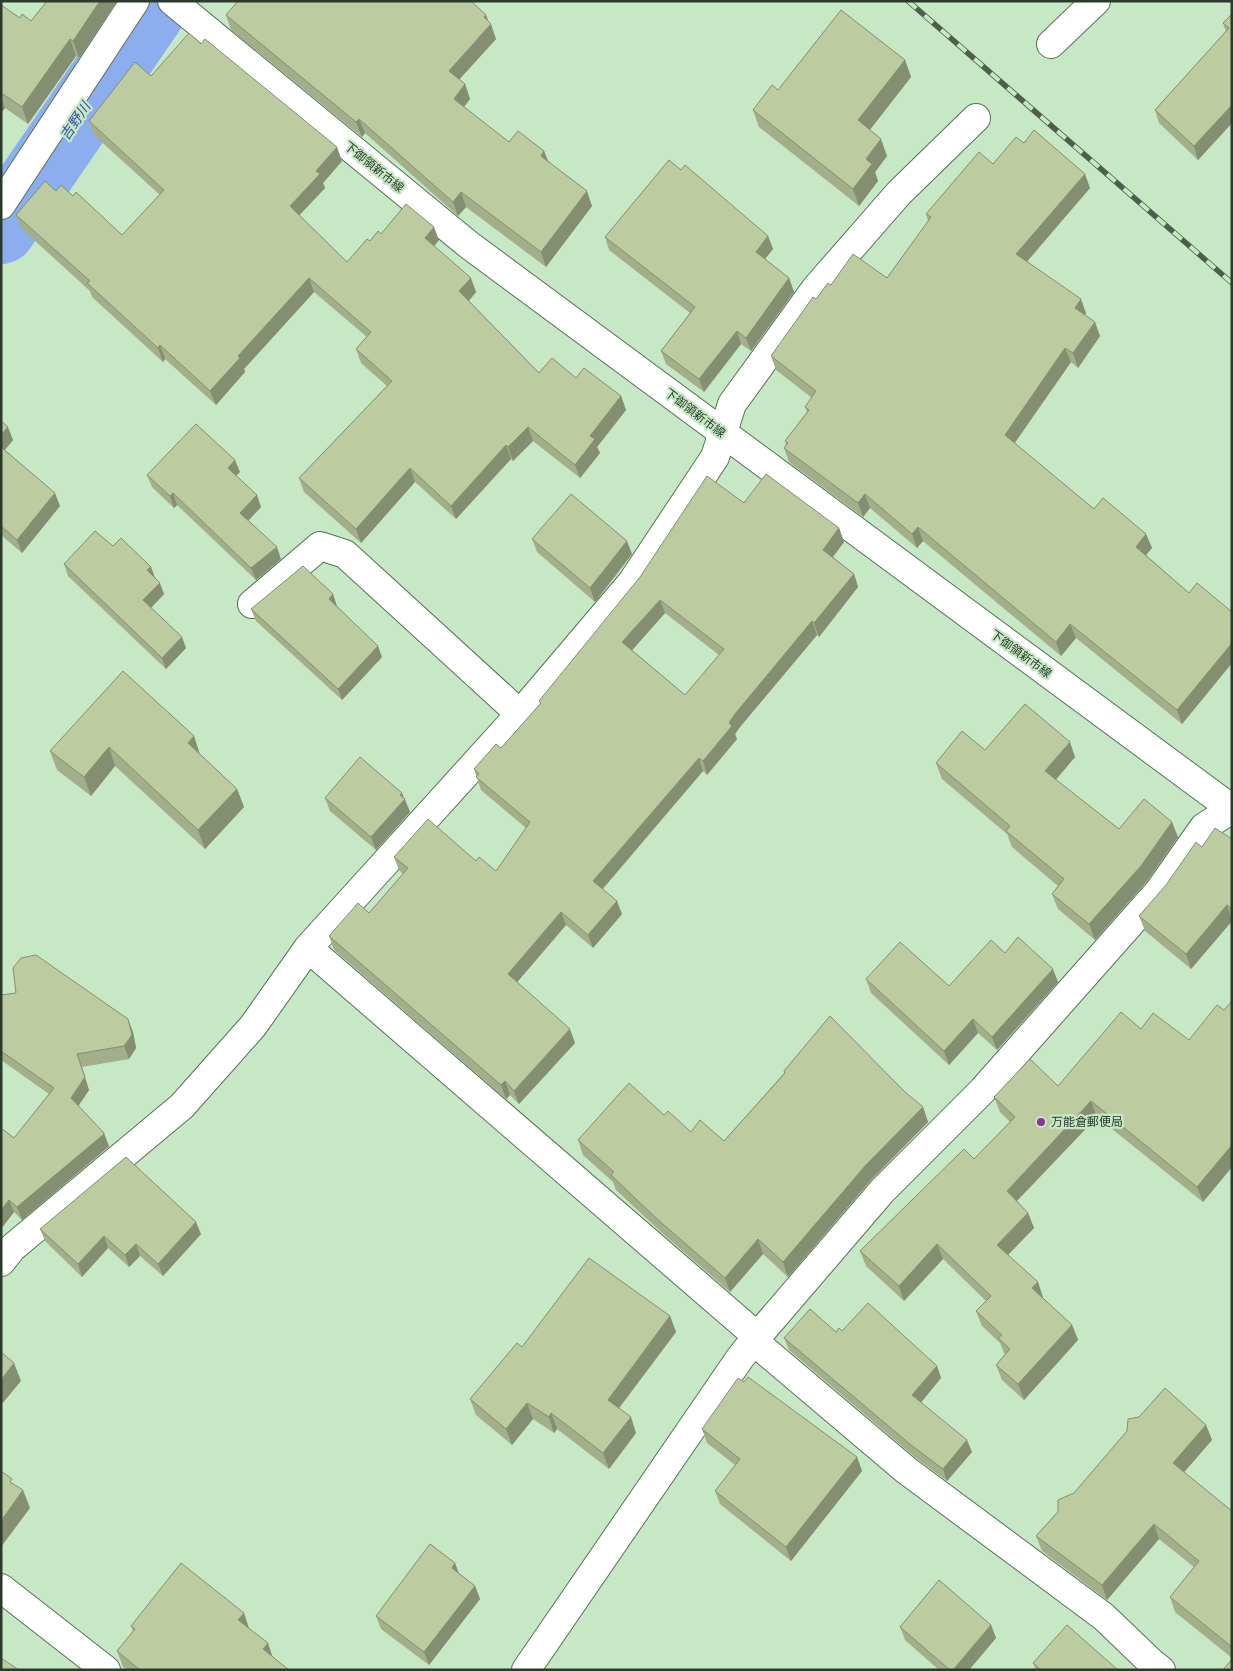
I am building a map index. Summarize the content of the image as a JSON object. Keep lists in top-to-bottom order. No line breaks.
{"streets":{"street":["下御領新市線"]},"water":["吉野川"],"places":["万能倉郵便局"]}
